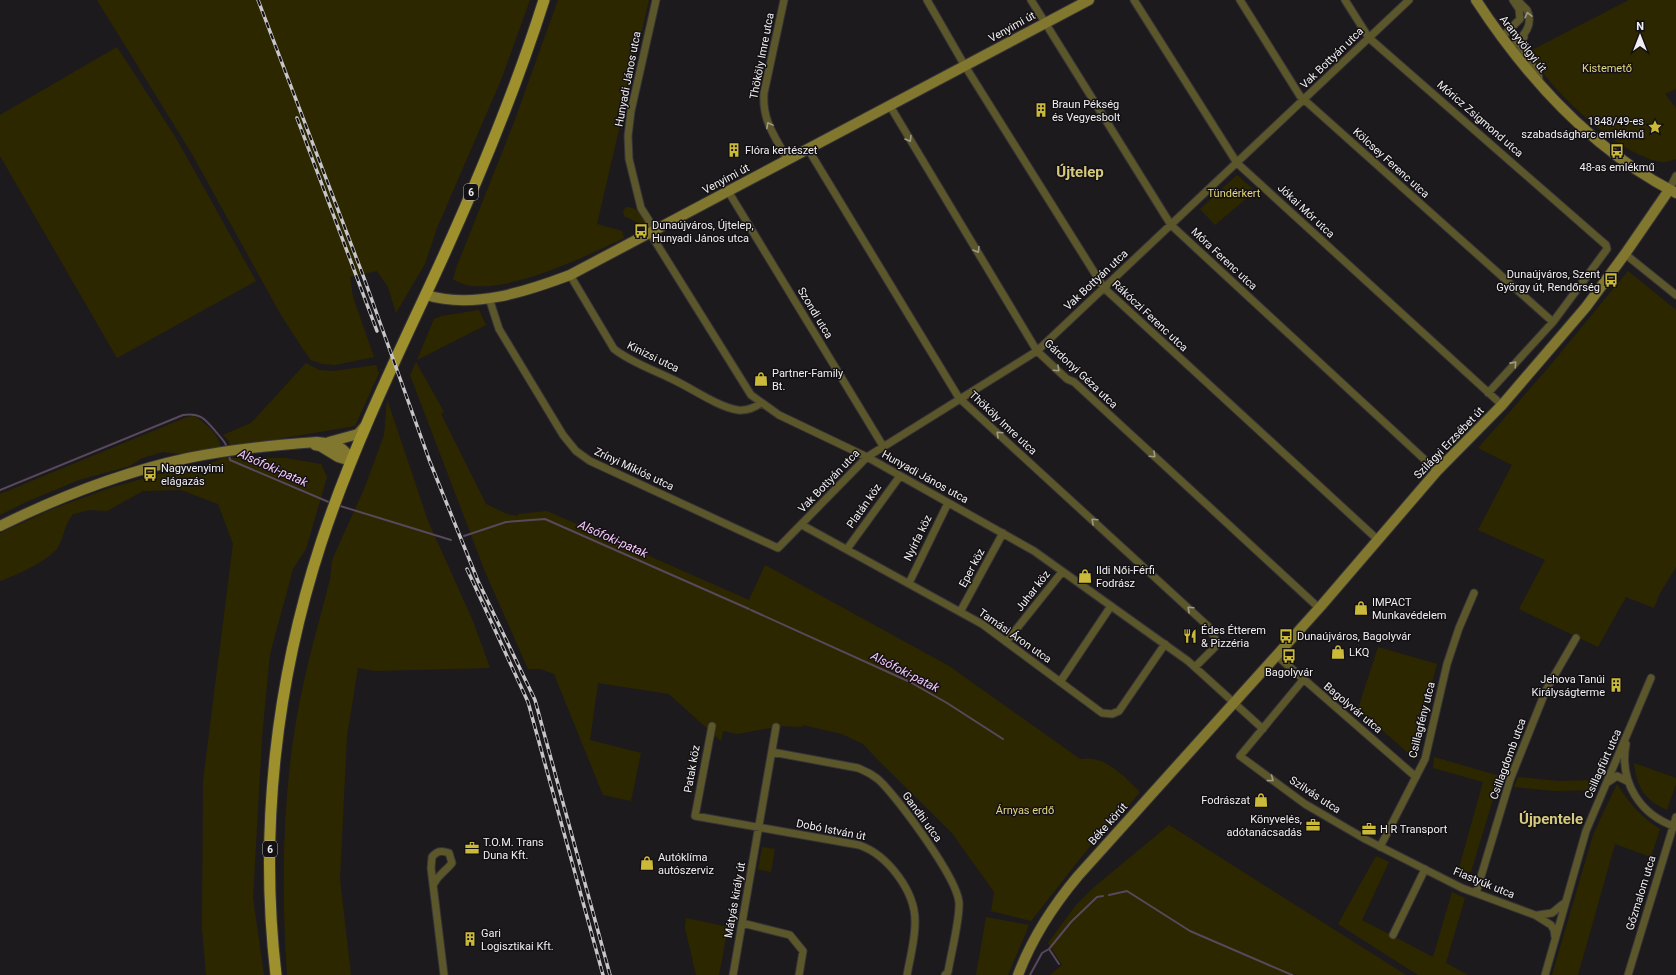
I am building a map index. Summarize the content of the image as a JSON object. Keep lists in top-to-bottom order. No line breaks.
{"streets":{"main road":["6"],"street":["Venyimi út","Aranyvölgyi út","Thököly Imre utca","Vak Bottyán utca","Hunyadi János utca","Móricz Zsigmond utca","Kölcsey Ferenc utca","Jókai Mór utca","Móra Ferenc utca","Szondi utca","Rákóczi Ferenc utca","Kinizsi utca","Gárdonyi Géza utca","Szilágyi Erzsébet út","Zrínyi Miklós utca","Platán köz","Nyírfa köz","Eper köz","Juhar köz","Tamási Áron utca","Bagolyvár utca","Csillagfény utca","Csillagdomb utca","Csillagfürt utca","Patak köz","Szilvás utca","Gandhi utca","Béke körút","Dobó István út","Fiastyúk utca","Gőzmalom utca","Mátyás király út"]},"crossings":[["Venyimi út","Thököly Imre utca"],["Venyimi út","Hunyadi János utca"],["Venyimi út","6"],["Venyimi út","Móra Ferenc utca"],["Venyimi út","Szondi utca"],["Venyimi út","Rákóczi Ferenc utca"],["Venyimi út","Kinizsi utca"],["Venyimi út","Gárdonyi Géza utca"],["Venyimi út","Zrínyi Miklós utca"],["Aranyvölgyi út","Szilágyi Erzsébet út"],["Thököly Imre utca","Vak Bottyán utca"],["Thököly Imre utca","Hunyadi János utca"],["Vak Bottyán utca","Hunyadi János utca"],["Vak Bottyán utca","Móricz Zsigmond utca"],["Vak Bottyán utca","Kölcsey Ferenc utca"],["Vak Bottyán utca","Jókai Mór utca"],["Vak Bottyán utca","Móra Ferenc utca"],["Vak Bottyán utca","Szondi utca"],["Vak Bottyán utca","Rákóczi Ferenc utca"],["Vak Bottyán utca","Gárdonyi Géza utca"],["Vak Bottyán utca","Zrínyi Miklós utca"],["Vak Bottyán utca","Tamási Áron utca"],["Hunyadi János utca","Kinizsi utca"],["Hunyadi János utca","Szilágyi Erzsébet út"],["Hunyadi János utca","Platán köz"],["Hunyadi János utca","Nyírfa köz"],["Hunyadi János utca","Eper köz"],["Hunyadi János utca","Juhar köz"],["Hunyadi János utca","Tamási Áron utca"],["Hunyadi János utca","Szilvás utca"],["Hunyadi János utca","Béke körút"],["Móricz Zsigmond utca","Szilágyi Erzsébet út"],["Kölcsey Ferenc utca","Szilágyi Erzsébet út"],["Jókai Mór utca","Szilágyi Erzsébet út"],["Móra Ferenc utca","Szilágyi Erzsébet út"],["Rákóczi Ferenc utca","Szilágyi Erzsébet út"],["Gárdonyi Géza utca","Szilágyi Erzsébet út"],["Szilágyi Erzsébet út","Bagolyvár utca"],["Szilágyi Erzsébet út","Béke körút"],["Platán köz","Tamási Áron utca"],["Nyírfa köz","Tamási Áron utca"],["Eper köz","Tamási Áron utca"],["Juhar köz","Tamási Áron utca"],["Bagolyvár utca","Csillagfény utca"],["Csillagfény utca","Szilvás utca"],["Csillagfény utca","Fiastyúk utca"],["Csillagdomb utca","Fiastyúk utca"],["Csillagfürt utca","Fiastyúk utca"],["Patak köz","Dobó István út"],["Szilvás utca","Fiastyúk utca"],["Dobó István út","Mátyás király út"]],"one_way":["Thököly Imre utca","Gárdonyi Géza utca","Szilvás utca"],"districts":["Újtelep","Újpentele"],"water":["Alsófoki-patak"],"parks":["Kistemető","Tündérkert","Árnyas erdő"],"places":{"building":["Braun Pékség és Vegyesbolt","Flóra kertészet","Jehova Tanúi Királyságterme","Gari Logisztikai Kft."],"place":["1848/49-es szabadságharc emlékmű"],"bus stop":["48-as emlékmű","Dunaújváros, Újtelep, Hunyadi János utca","Dunaújváros, Szent György út, Rendőrség","Nagyvenyimi elágazás","Dunaújváros, Bagolyvár","Bagolyvár"],"shop":["Partner-Family Bt.","Ildi Női-Férfi Fodrász","IMPACT Munkavédelem","LKQ","Fodrászat","Autóklíma autószerviz"],"restaurant":["Édes Étterem & Pizzéria"],"office":["Könyvelés, adótanácsadás","H R Transport","T.O.M. Trans Duna Kft."]},"north":"top"}
